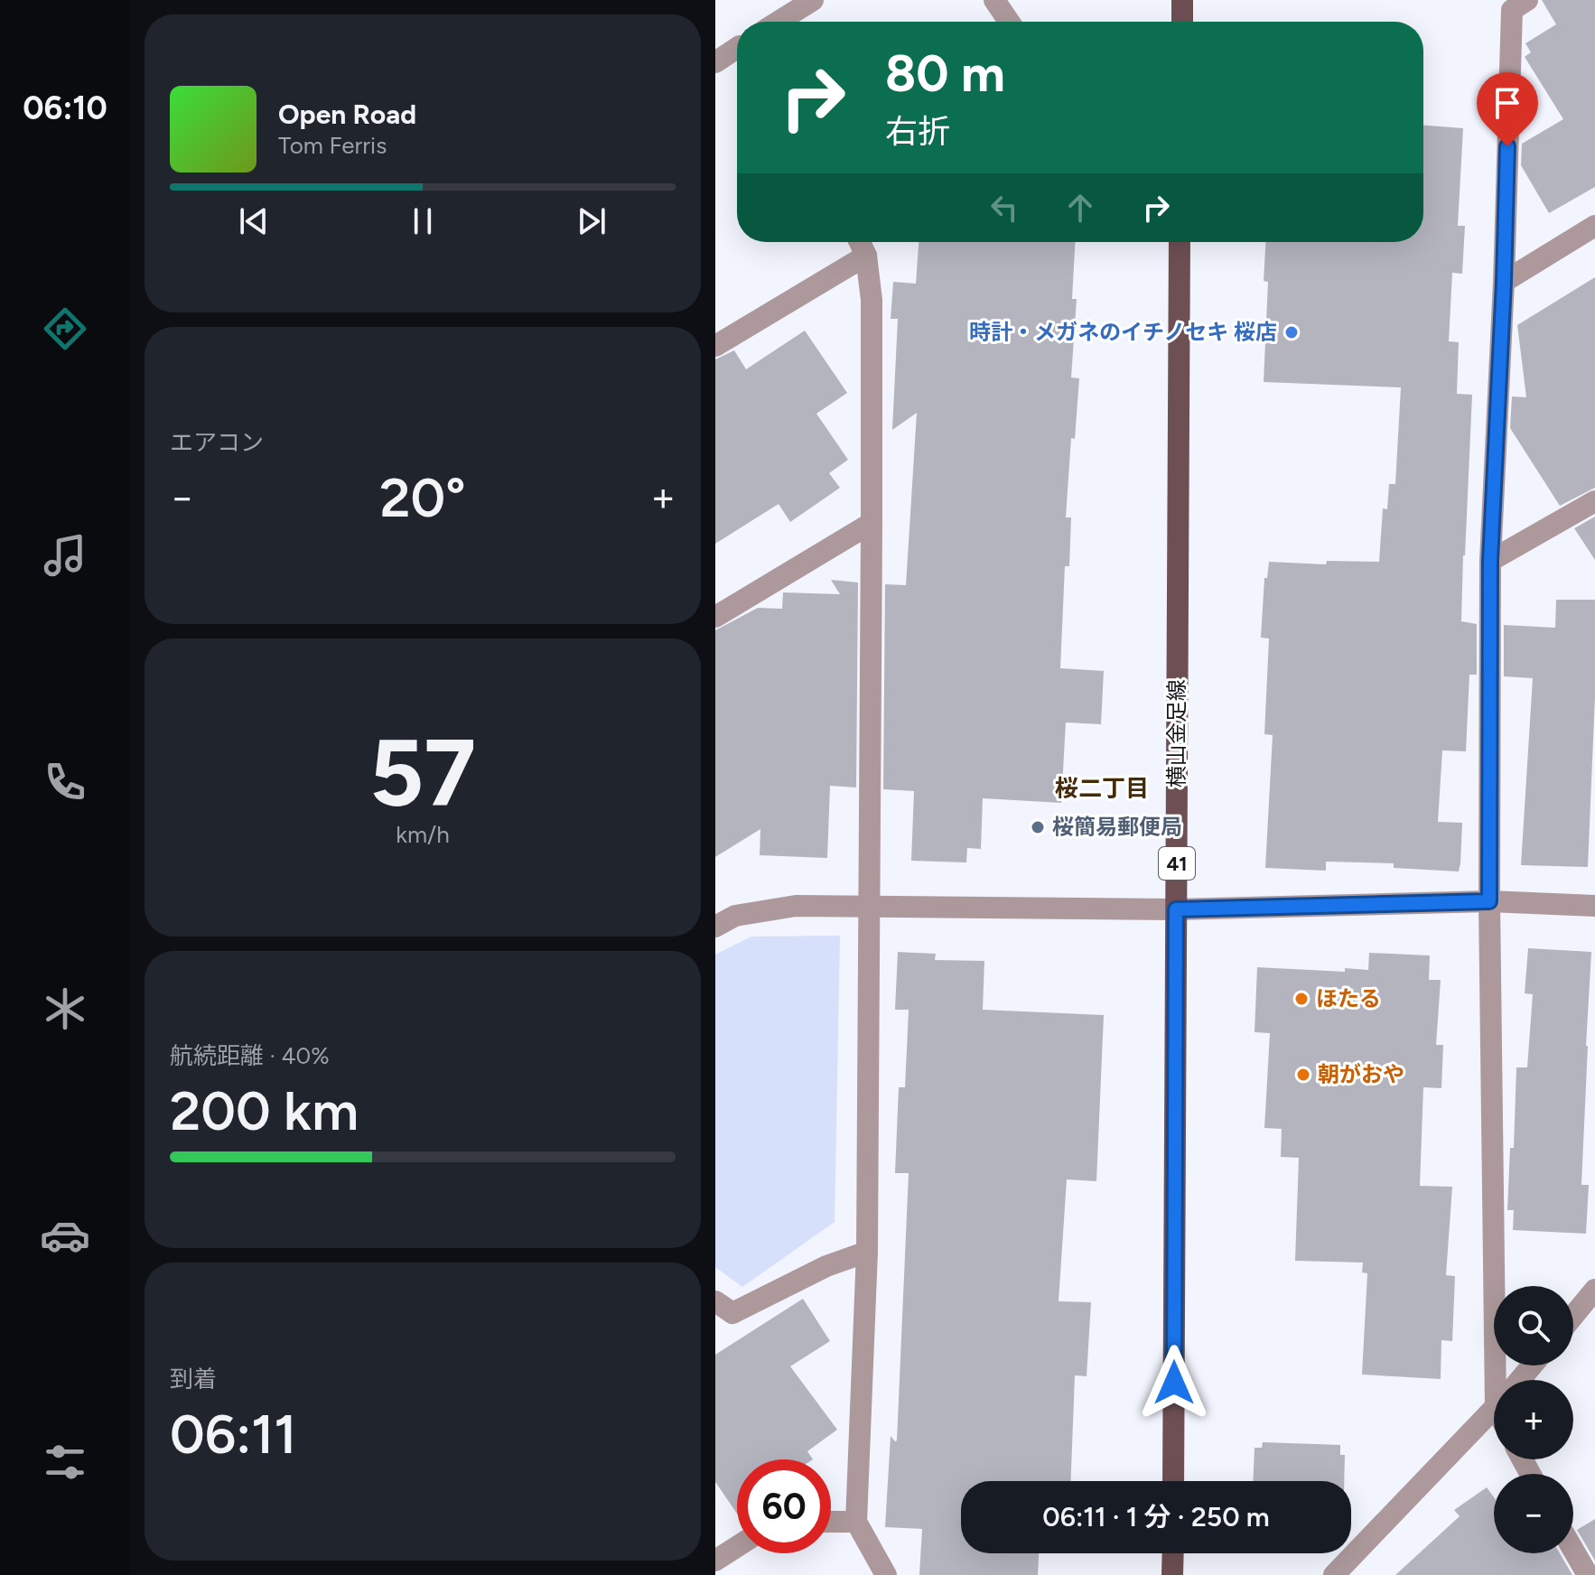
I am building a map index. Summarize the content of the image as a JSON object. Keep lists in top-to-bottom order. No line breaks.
{"streets":{"main road":["横山金足線","41"]},"districts":["桜二丁目"],"places":["時計・メガネのイチノセキ 桜店","桜簡易郵便局","ほたる","朝がおや"],"page":{"tabs":"06:10","turn":["80 m","右折"],"song":["Open Road","Tom Ferris"],"tile":["エアコン",["57","km/h"],["航続距離 · 40%","200 km"],["到着","06:11"]],"heat":["−","20°","+"],"map_buttons":["+","−"],"limit":"60","trip":"06:11 · 1 分 · 250 m"}}
